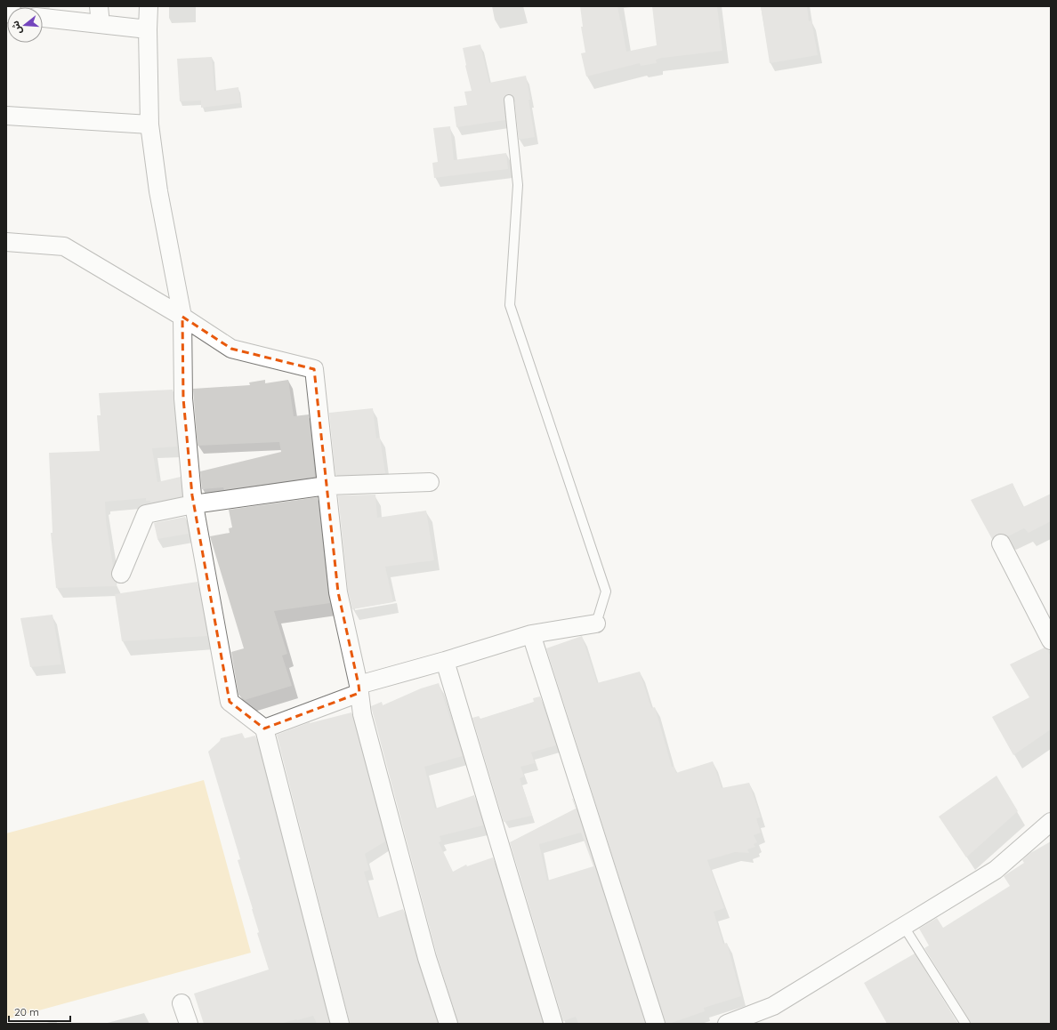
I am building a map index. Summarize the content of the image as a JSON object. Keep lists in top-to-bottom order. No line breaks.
{"scale_bar":"20 m","north":"left"}
